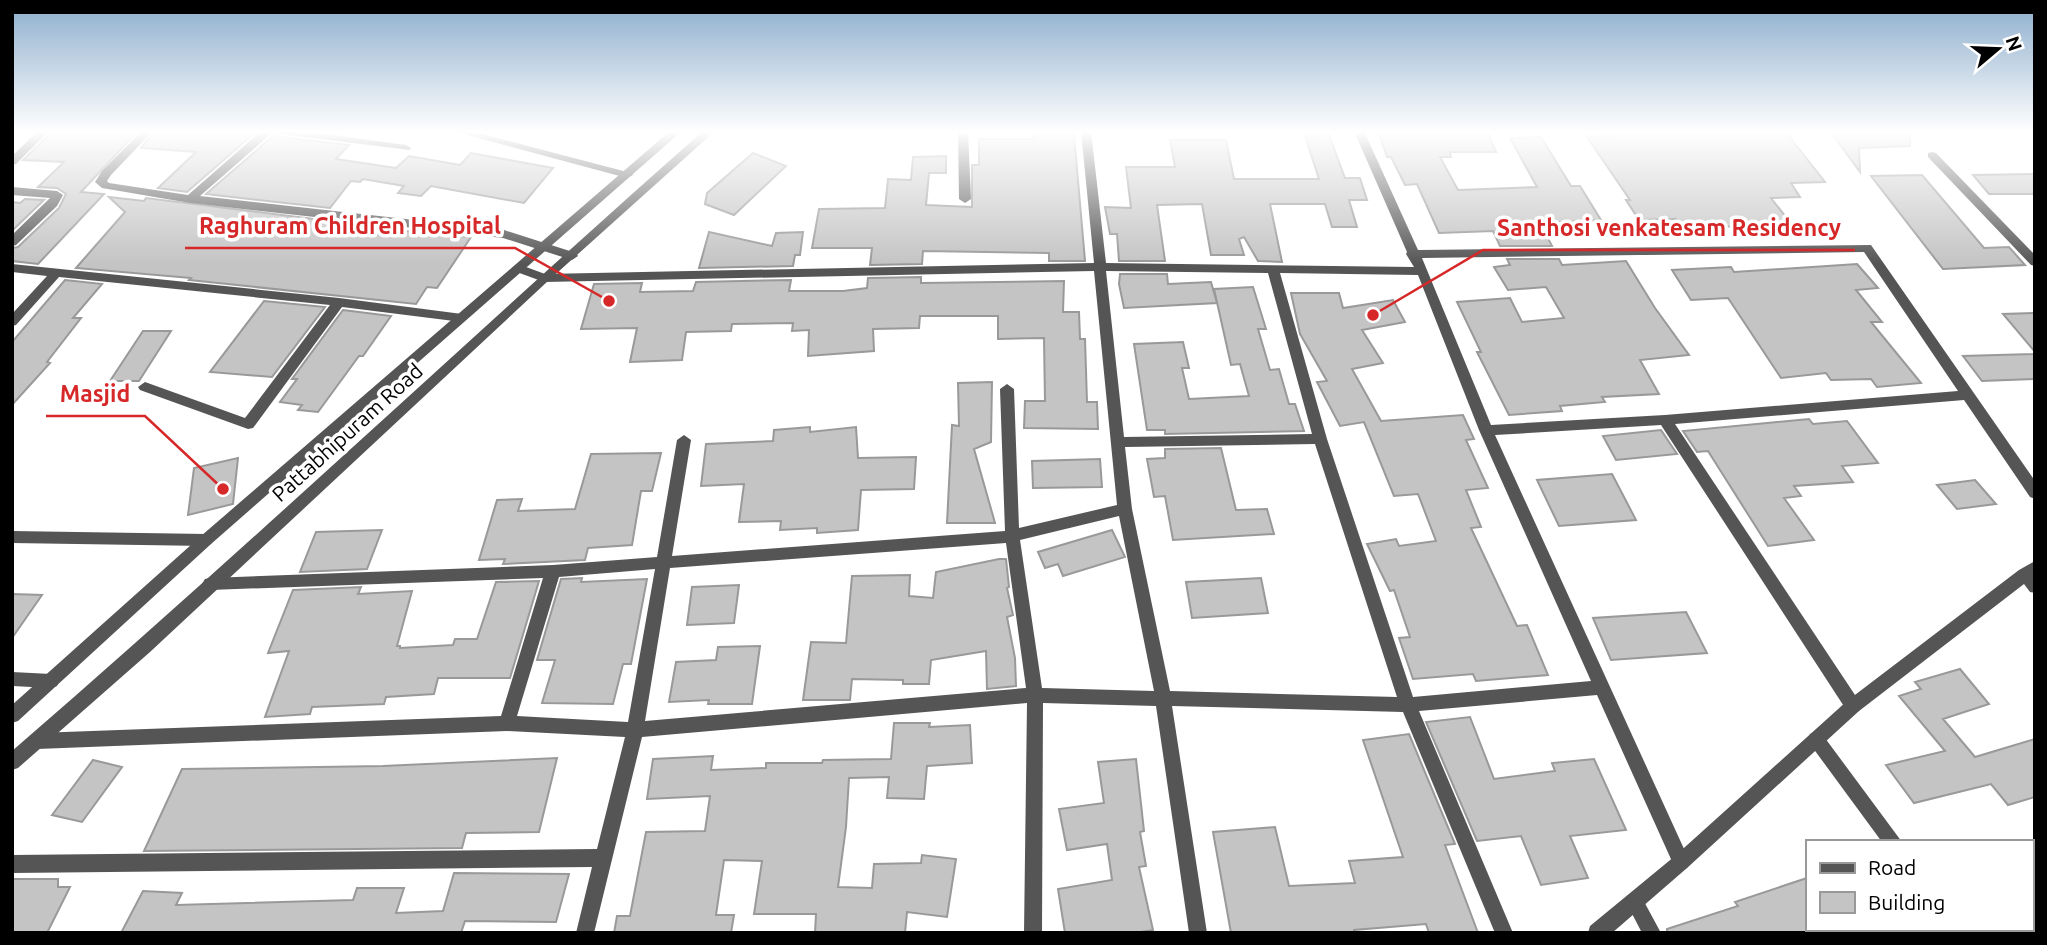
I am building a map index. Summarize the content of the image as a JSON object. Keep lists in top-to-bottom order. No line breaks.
{"streets":{"street":["Pattabhipuram Road"]},"places":["Raghuram Children Hospital","Santhosi venkatesam Residency","Masjid"],"legend":["Road","Building"],"north":"right"}
